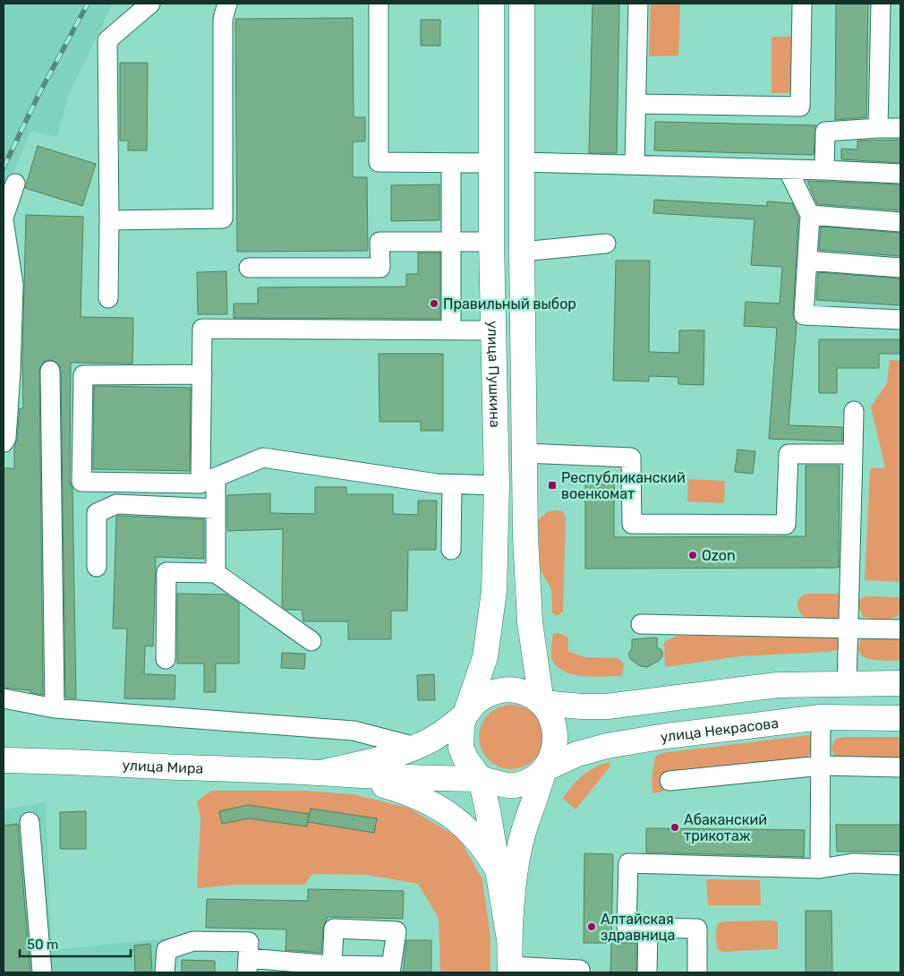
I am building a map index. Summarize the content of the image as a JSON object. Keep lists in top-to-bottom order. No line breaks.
{"streets":{"main road":["улица Пушкина","улица Некрасова","улица Мира"]},"crossings":[["улица Пушкина","улица Некрасова"]],"places":{"other":["Правильный выбор","Ozon","Абаканский трикотаж","Алтайская здравница"],"transit":["Республиканский военкомат"]},"scale_bar":"50 m"}
